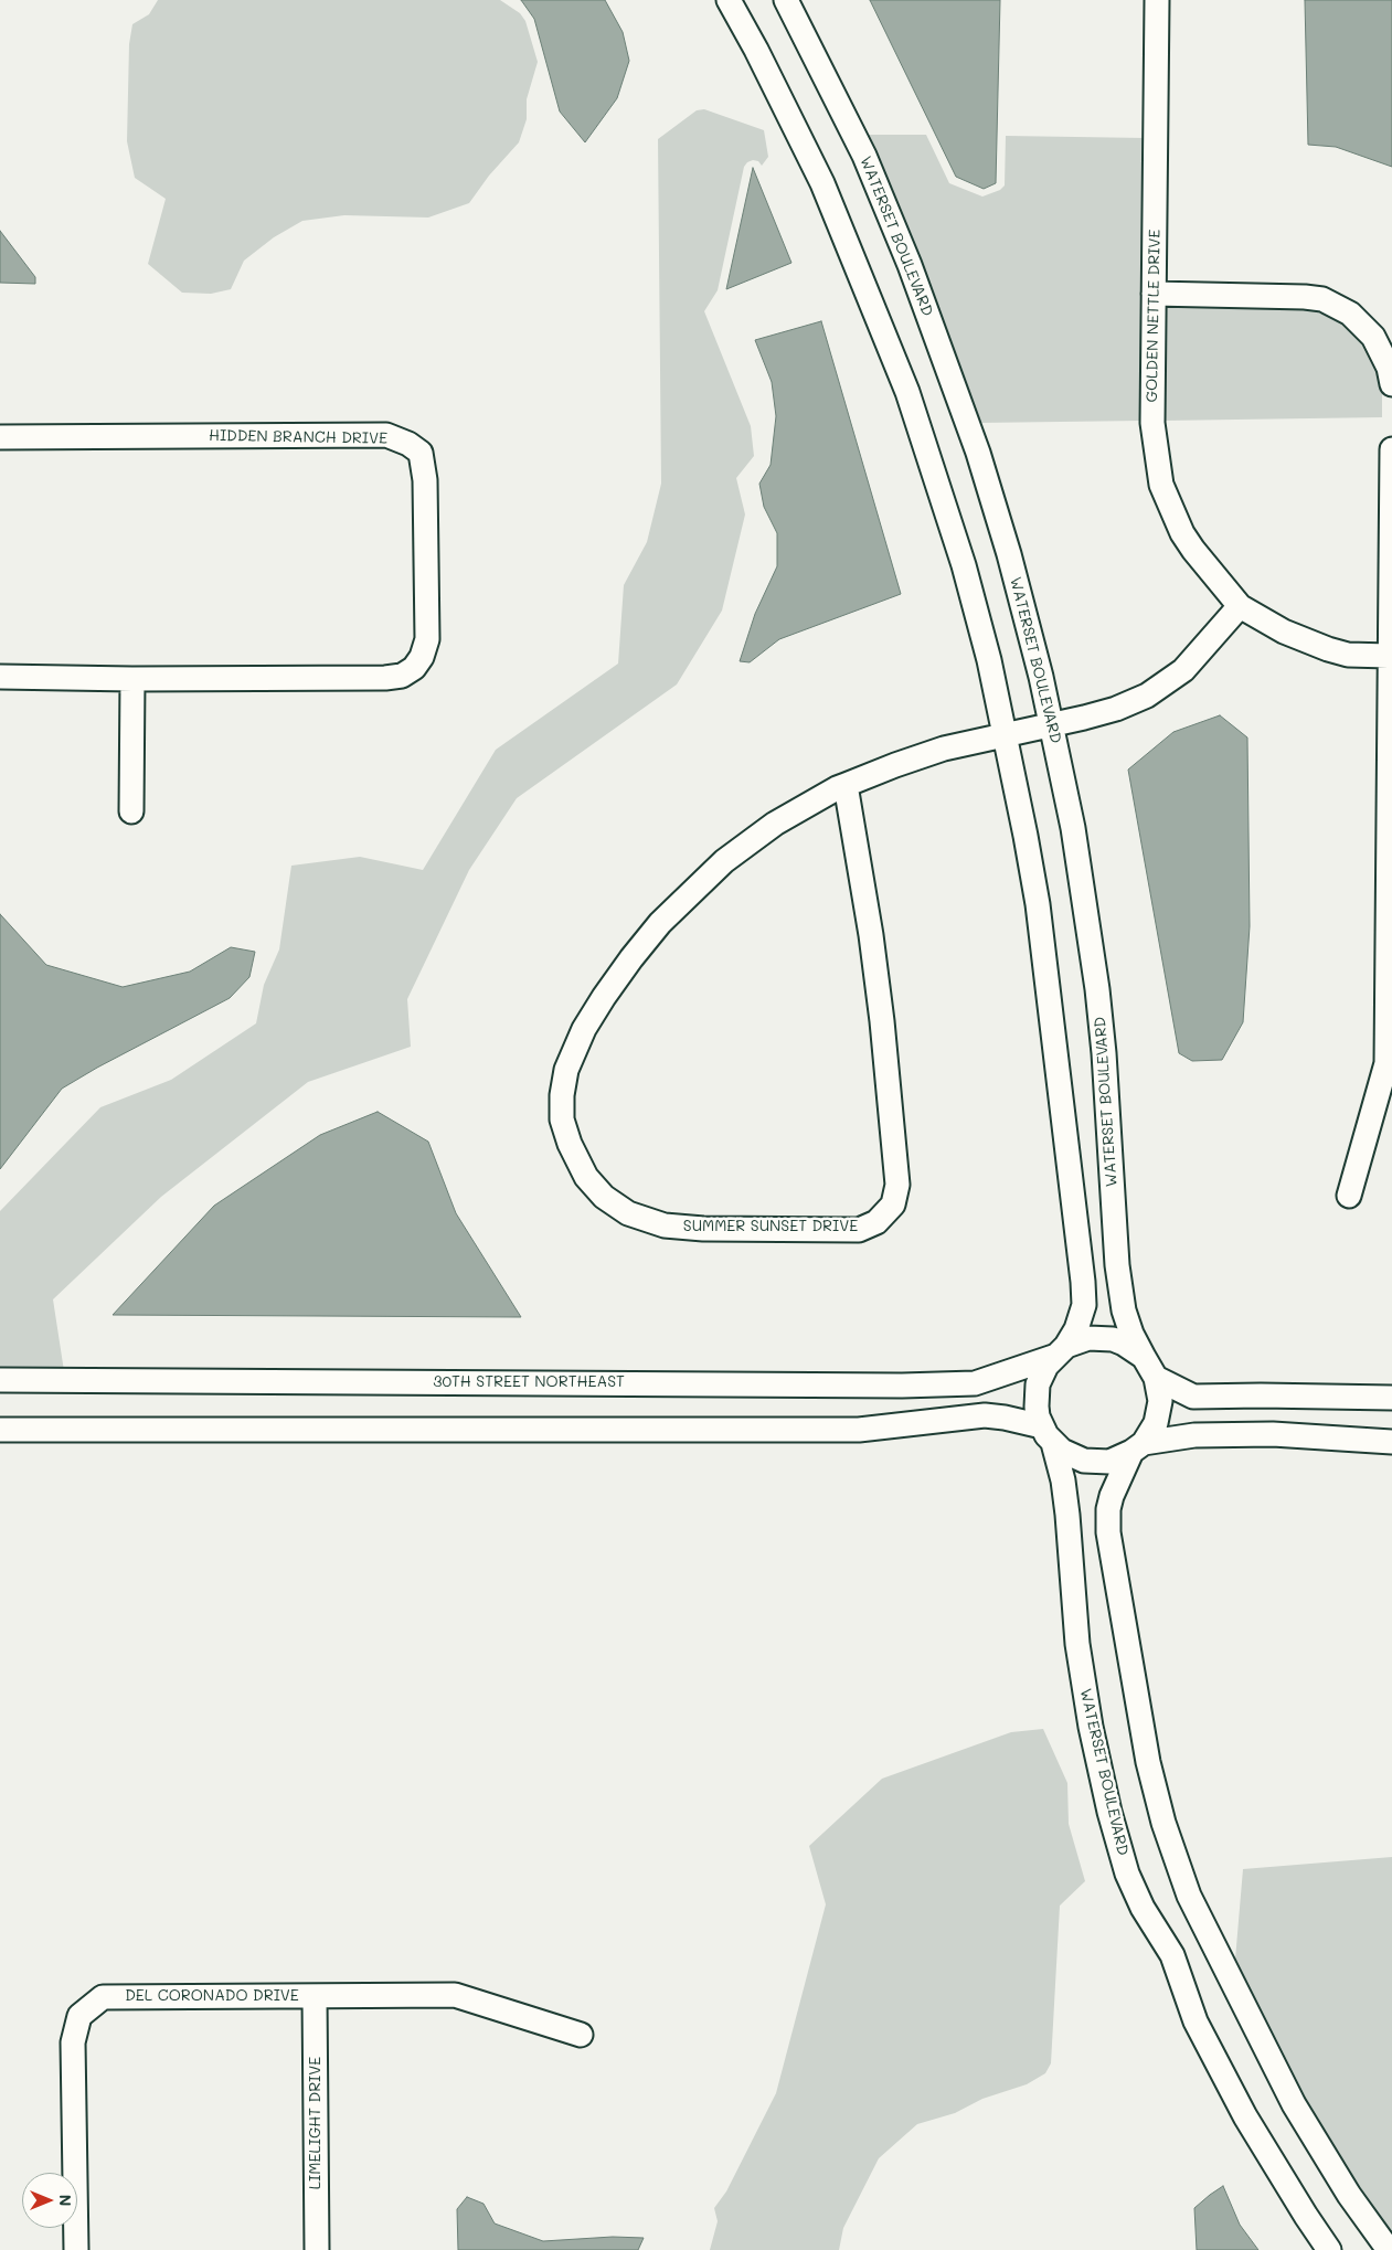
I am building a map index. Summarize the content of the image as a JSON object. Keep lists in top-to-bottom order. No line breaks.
{"streets":{"street":["WATERSET BOULEVARD","GOLDEN NETTLE DRIVE","HIDDEN BRANCH DRIVE","SUMMER SUNSET DRIVE","30TH STREET NORTHEAST","DEL CORONADO DRIVE","LIMELIGHT DRIVE"]},"crossings":[["WATERSET BOULEVARD","SUMMER SUNSET DRIVE"],["WATERSET BOULEVARD","30TH STREET NORTHEAST"],["GOLDEN NETTLE DRIVE","SUMMER SUNSET DRIVE"],["DEL CORONADO DRIVE","LIMELIGHT DRIVE"]],"north":"right"}
